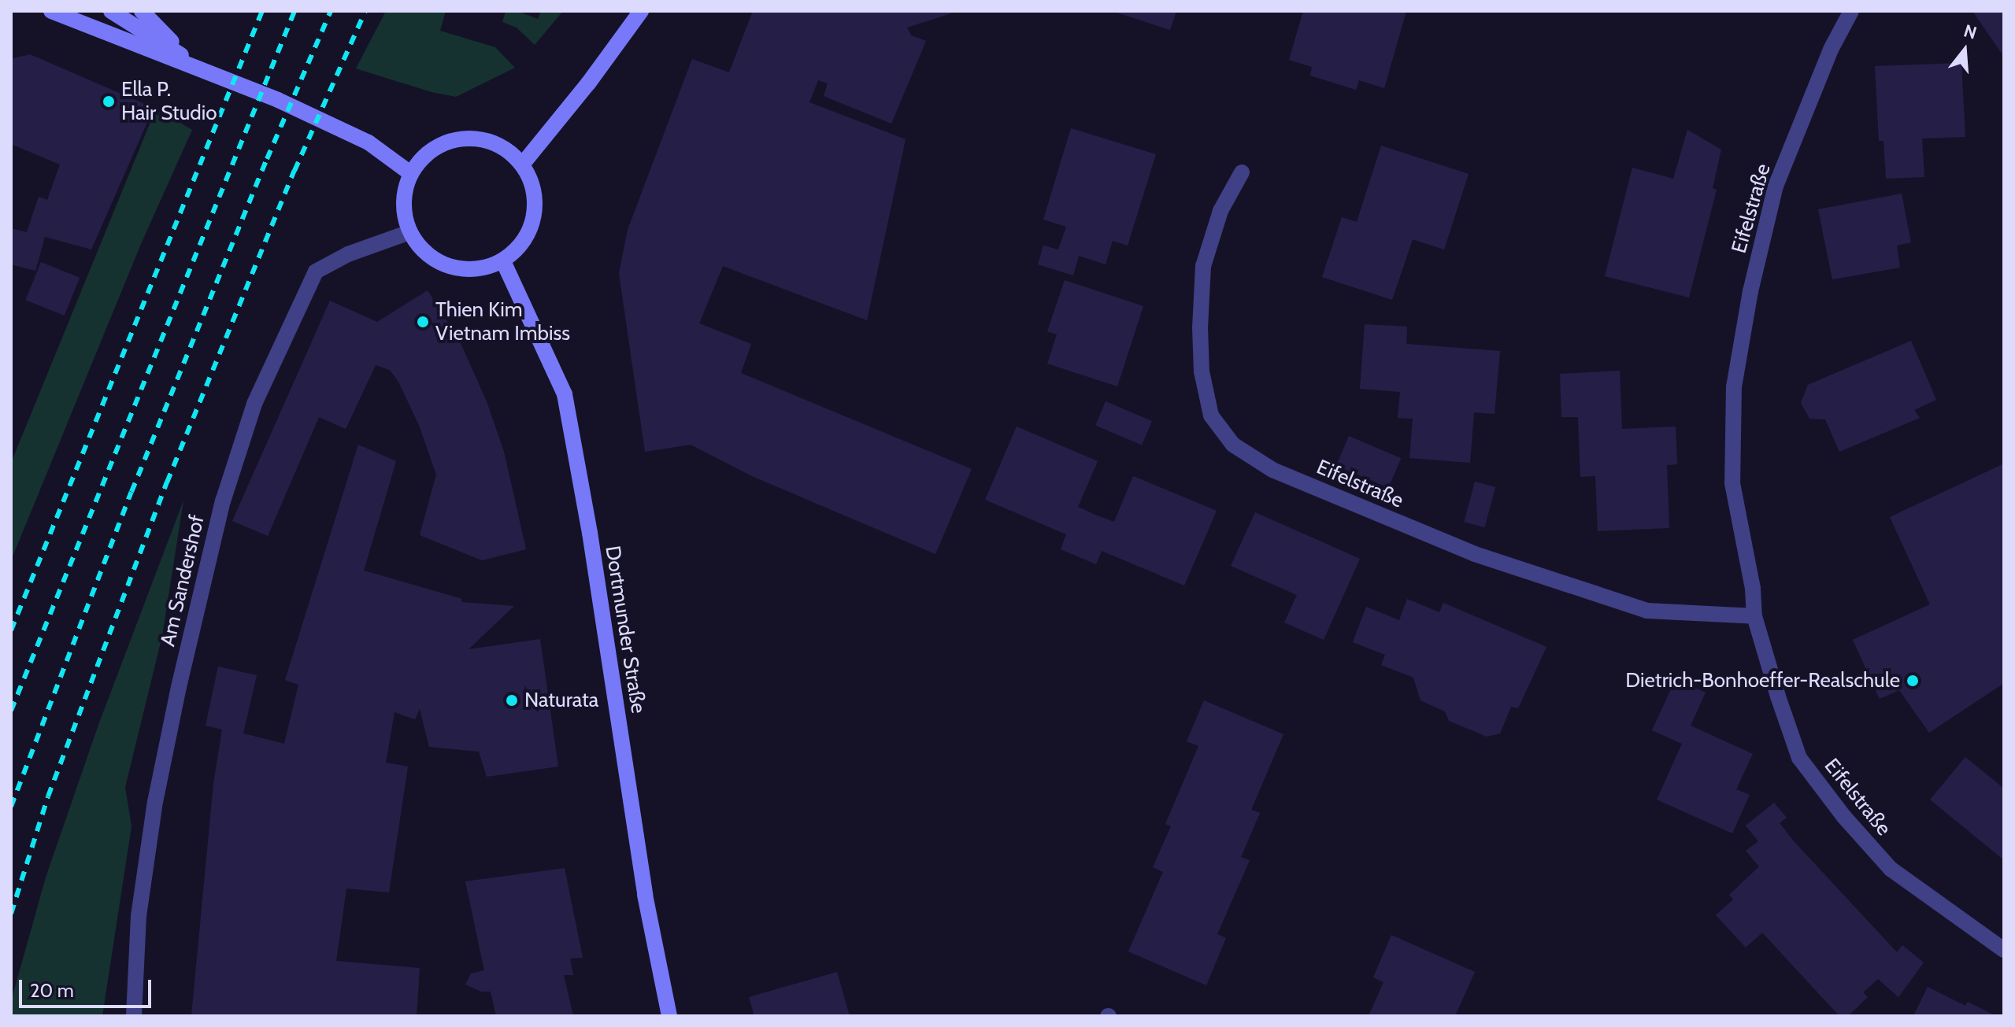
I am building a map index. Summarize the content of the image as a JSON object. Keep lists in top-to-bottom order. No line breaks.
{"streets":{"main road":["Dortmunder Straße"],"street":["Eifelstraße","Am Sandershof"]},"crossings":[["Am Sandershof","Dortmunder Straße"]],"places":["Ella P. Hair Studio","Thien Kim Vietnam Imbiss","Dietrich-Bonhoeffer-Realschule","Naturata"],"scale_bar":"20 m","north":"top"}
